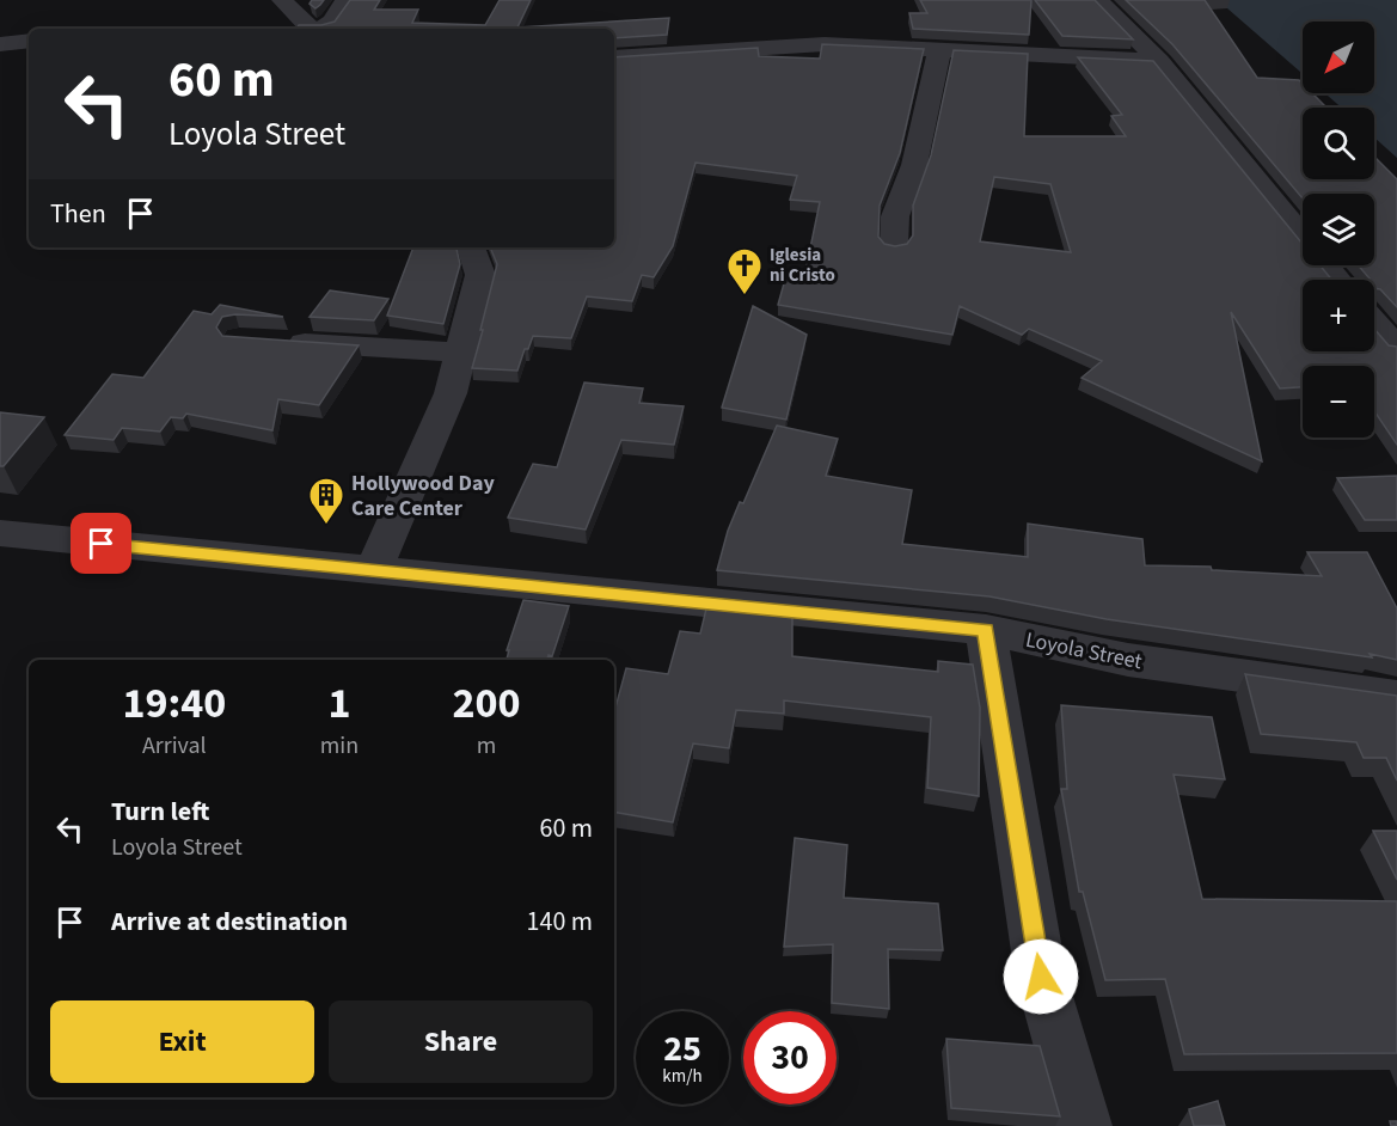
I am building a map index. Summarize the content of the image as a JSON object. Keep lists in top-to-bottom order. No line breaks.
{"streets":{"street":["Loyola Street"]},"places":{"church":["Iglesia ni Cristo"],"building":["Hollywood Day Care Center"]},"north":"bottom left","page":{"map_buttons":["+","−"],"turn":["60 m","Loyola Street"],"then":"Then","eta":["19:40","Arrival","1","min","200","m"],"list":[{"name":"Turn left","note":"Loyola Street","value":"60 m"},{"name":"Arrive at destination","value":"140 m"}],"buttons":["Exit","Share"],"speed":"25 km/h","limit":"30"}}
